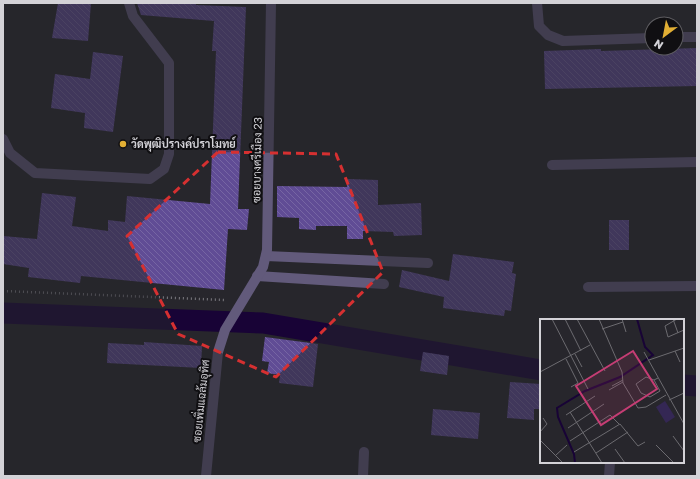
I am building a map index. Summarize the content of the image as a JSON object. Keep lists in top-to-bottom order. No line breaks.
{"streets":{"street":["ซอยบางศรีเมือง 23","ซอยเพิ่มแฉล้มอุทิศ"]},"crossings":[["ซอยบางศรีเมือง 23","ซอยเพิ่มแฉล้มอุทิศ"]],"places":["วัดพุฒิปรางค์ปราโมทย์"],"north":"bottom left"}
